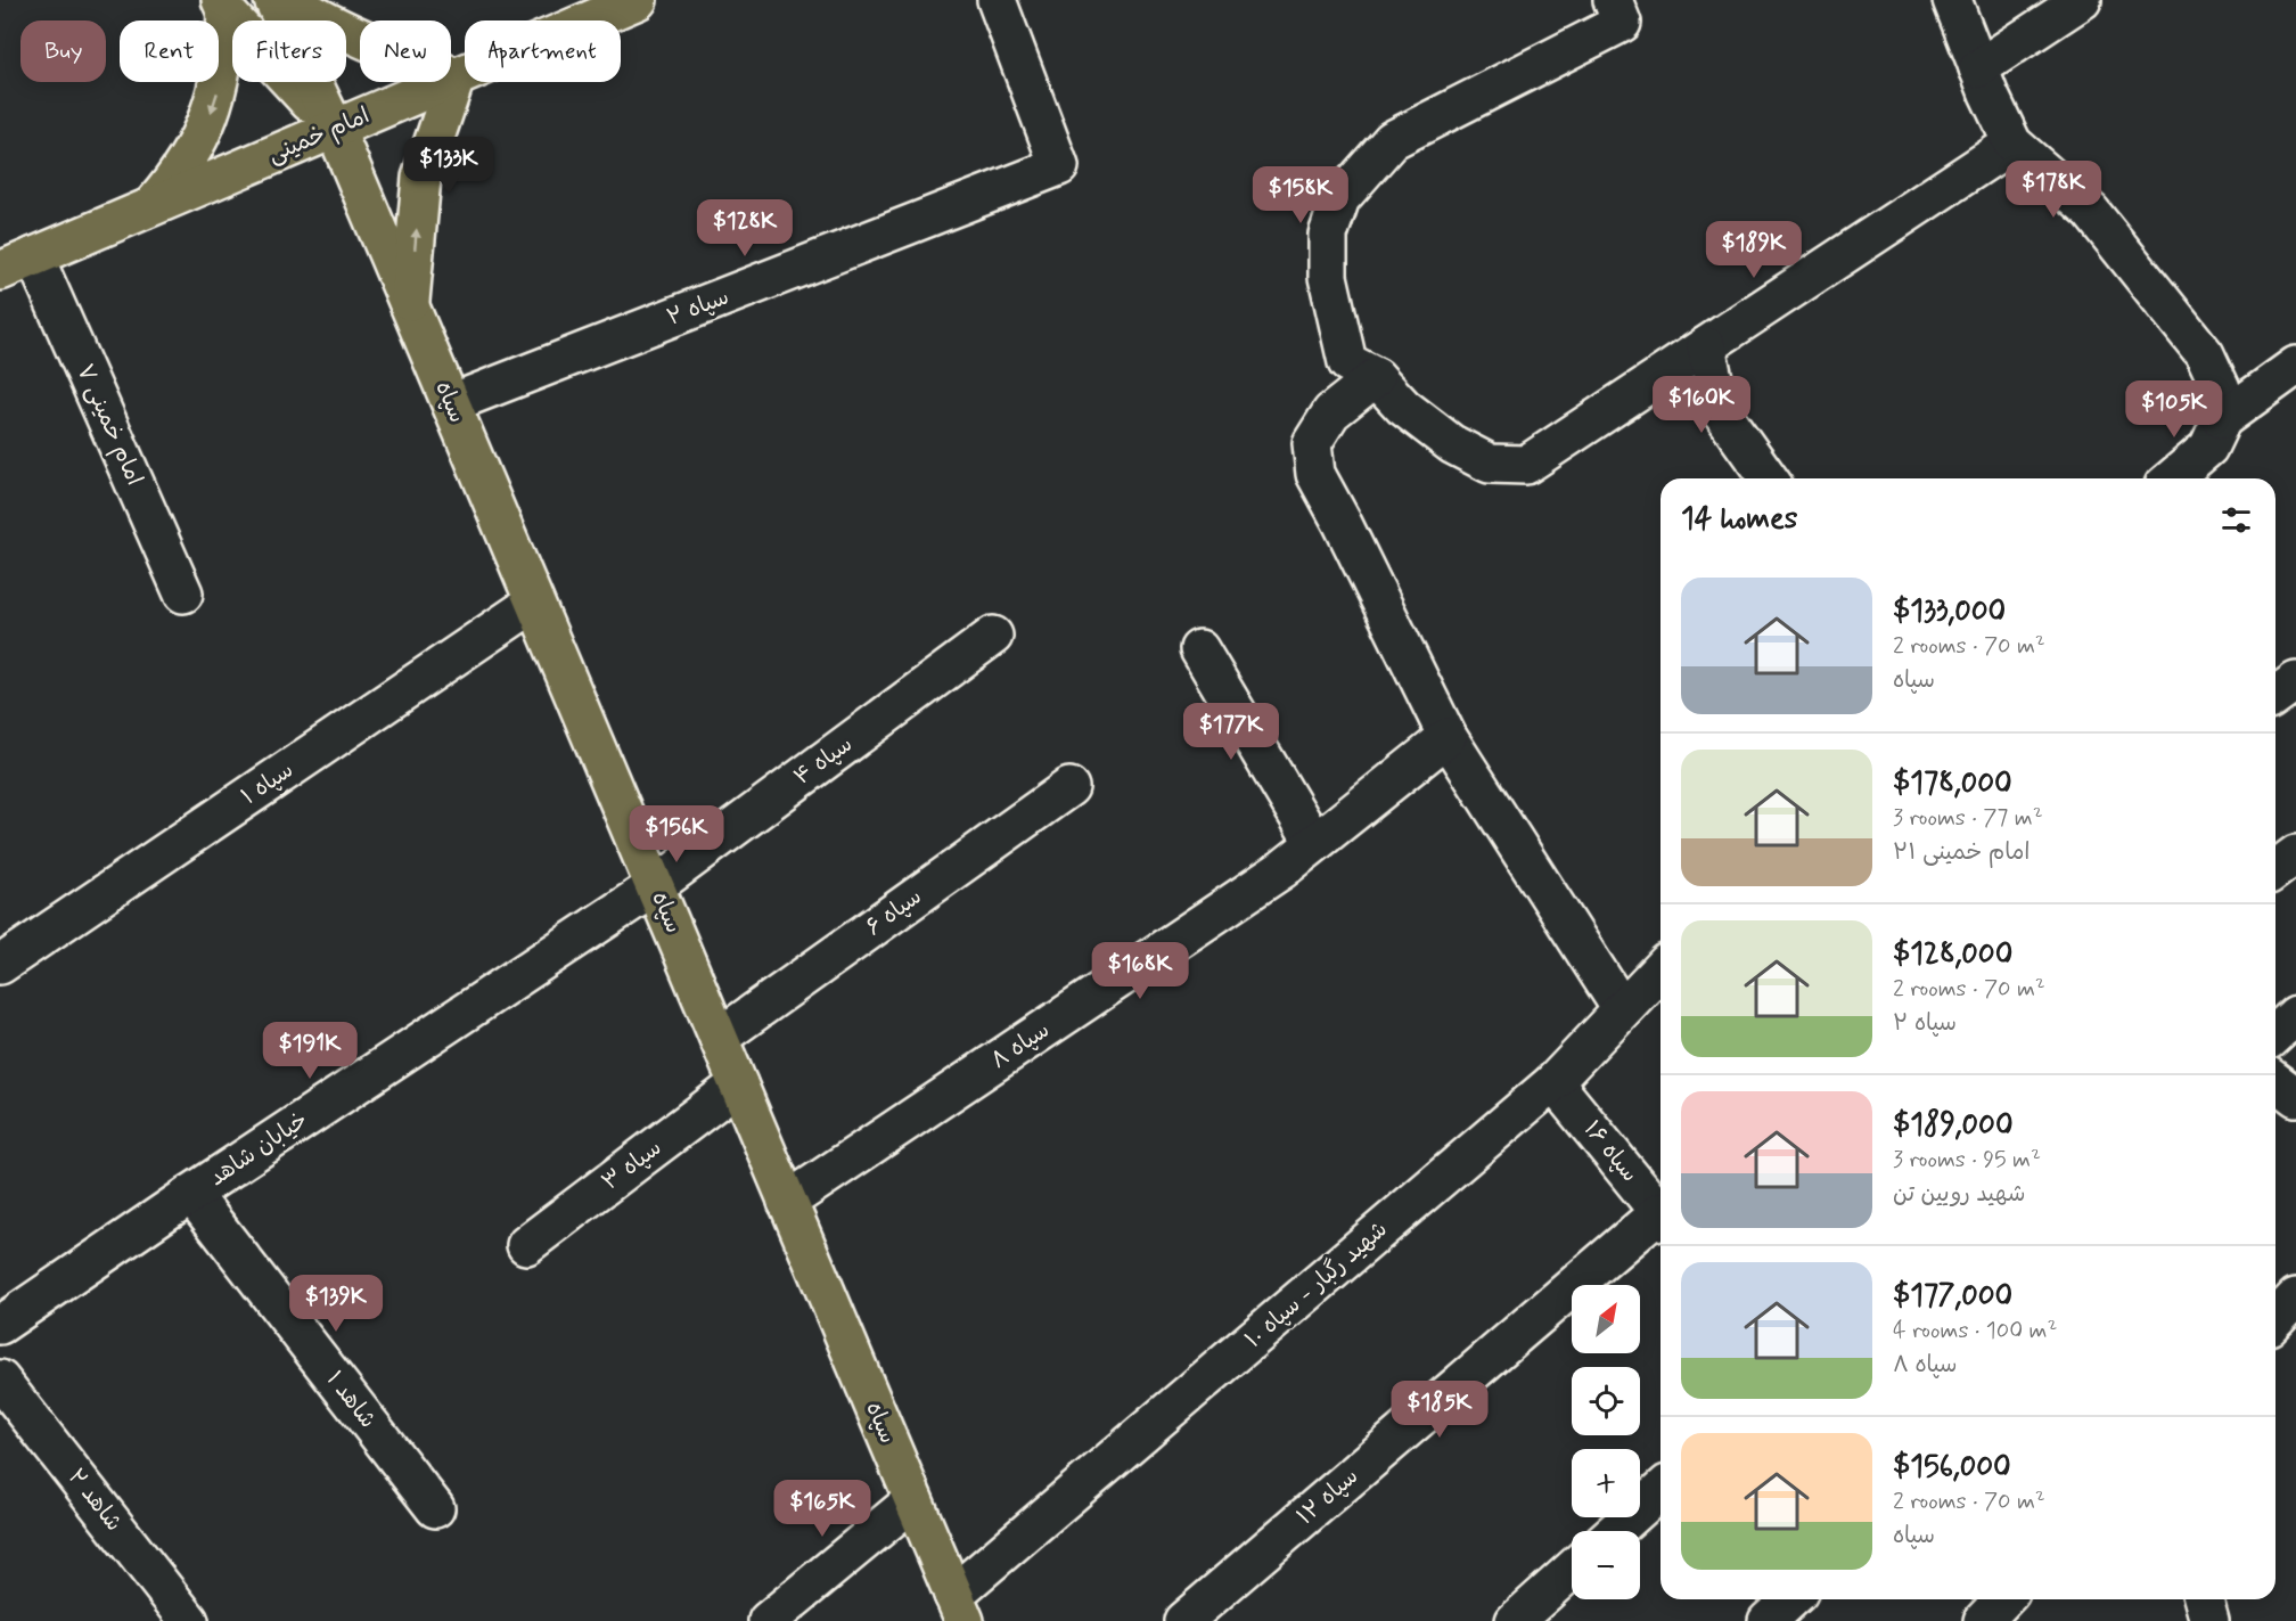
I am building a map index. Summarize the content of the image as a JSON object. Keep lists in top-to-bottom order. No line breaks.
{"streets":{"main road":["امام خمینی","سپاه"],"street":["سپاه ۲","امام خمینی ۷","سپاه ۴","سپاه ۱","سپاه ۶","سپاه ۸","خیابان شاهد","سپاه ۱۶","سپاه ۳","شهید رگبار - سپاه ۱۰","شاهد ۱","سپاه ۱۲","شاهد ۲"]},"crossings":[["امام خمینی","سپاه"],["امام خمینی","امام خمینی ۷"],["سپاه ۲","سپاه"],["سپاه","سپاه ۴"],["سپاه","سپاه ۱"],["سپاه","سپاه ۶"],["سپاه","سپاه ۸"],["سپاه","خیابان شاهد"],["سپاه","سپاه ۳"],["سپاه","شهید رگبار - سپاه ۱۰"],["سپاه ۴","خیابان شاهد"],["خیابان شاهد","شاهد ۱"],["سپاه ۱۶","شهید رگبار - سپاه ۱۰"]],"north":"top right","page":{"chip":["Buy","Rent","Filters","New","Apartment"],"price":["$133K","$178K","$158K","$128K","$189K","$160K","$105K","$177K","$156K","$168K","$191K","$139K","$185K","$165K"],"heading":"14 homes","list":[{"name":"$133,000","note":"2 rooms · 70 m² · سپاه"},{"name":"$178,000","note":"3 rooms · 77 m² · امام خمینی ۲۱"},{"name":"$128,000","note":"2 rooms · 70 m² · سپاه ۲"},{"name":"$189,000","note":"3 rooms · 95 m² · شهید رویین تن"},{"name":"$177,000","note":"4 rooms · 100 m² · سپاه ۸"},{"name":"$156,000","note":"2 rooms · 70 m² · سپاه"}],"map_buttons":["+","−"]}}
